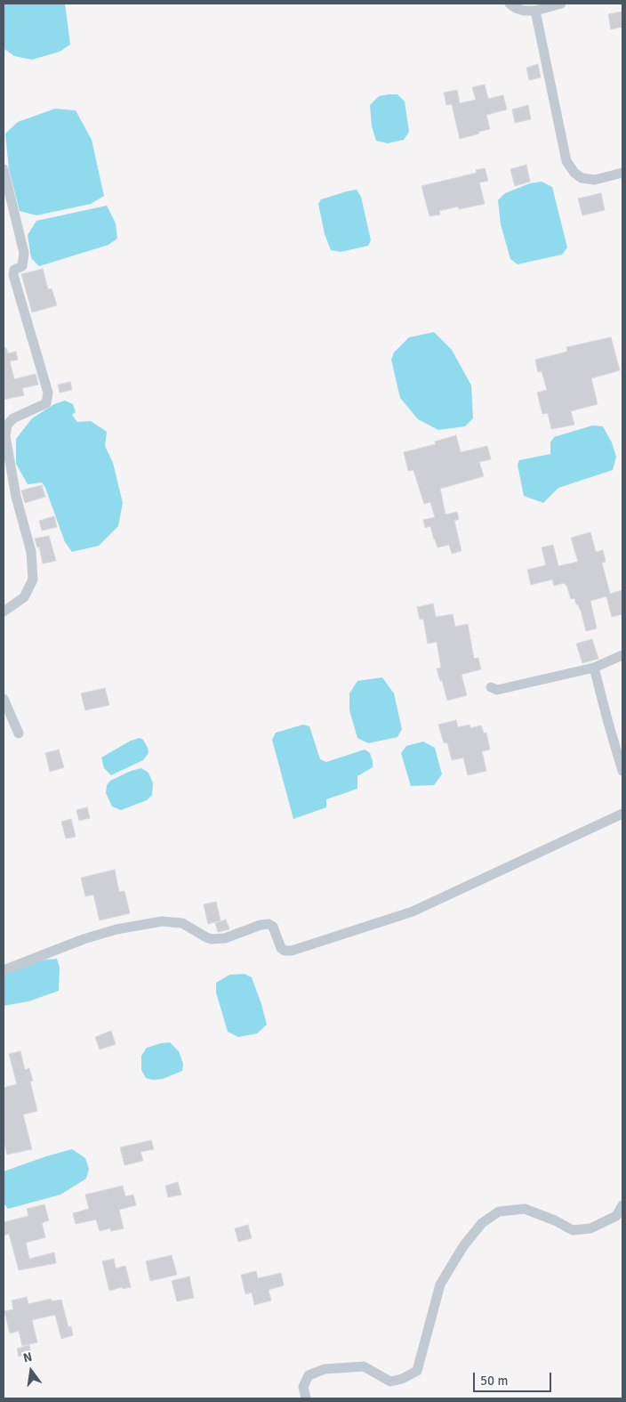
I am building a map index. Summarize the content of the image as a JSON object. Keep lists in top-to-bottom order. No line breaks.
{"scale_bar":"50 m","north":"top"}
